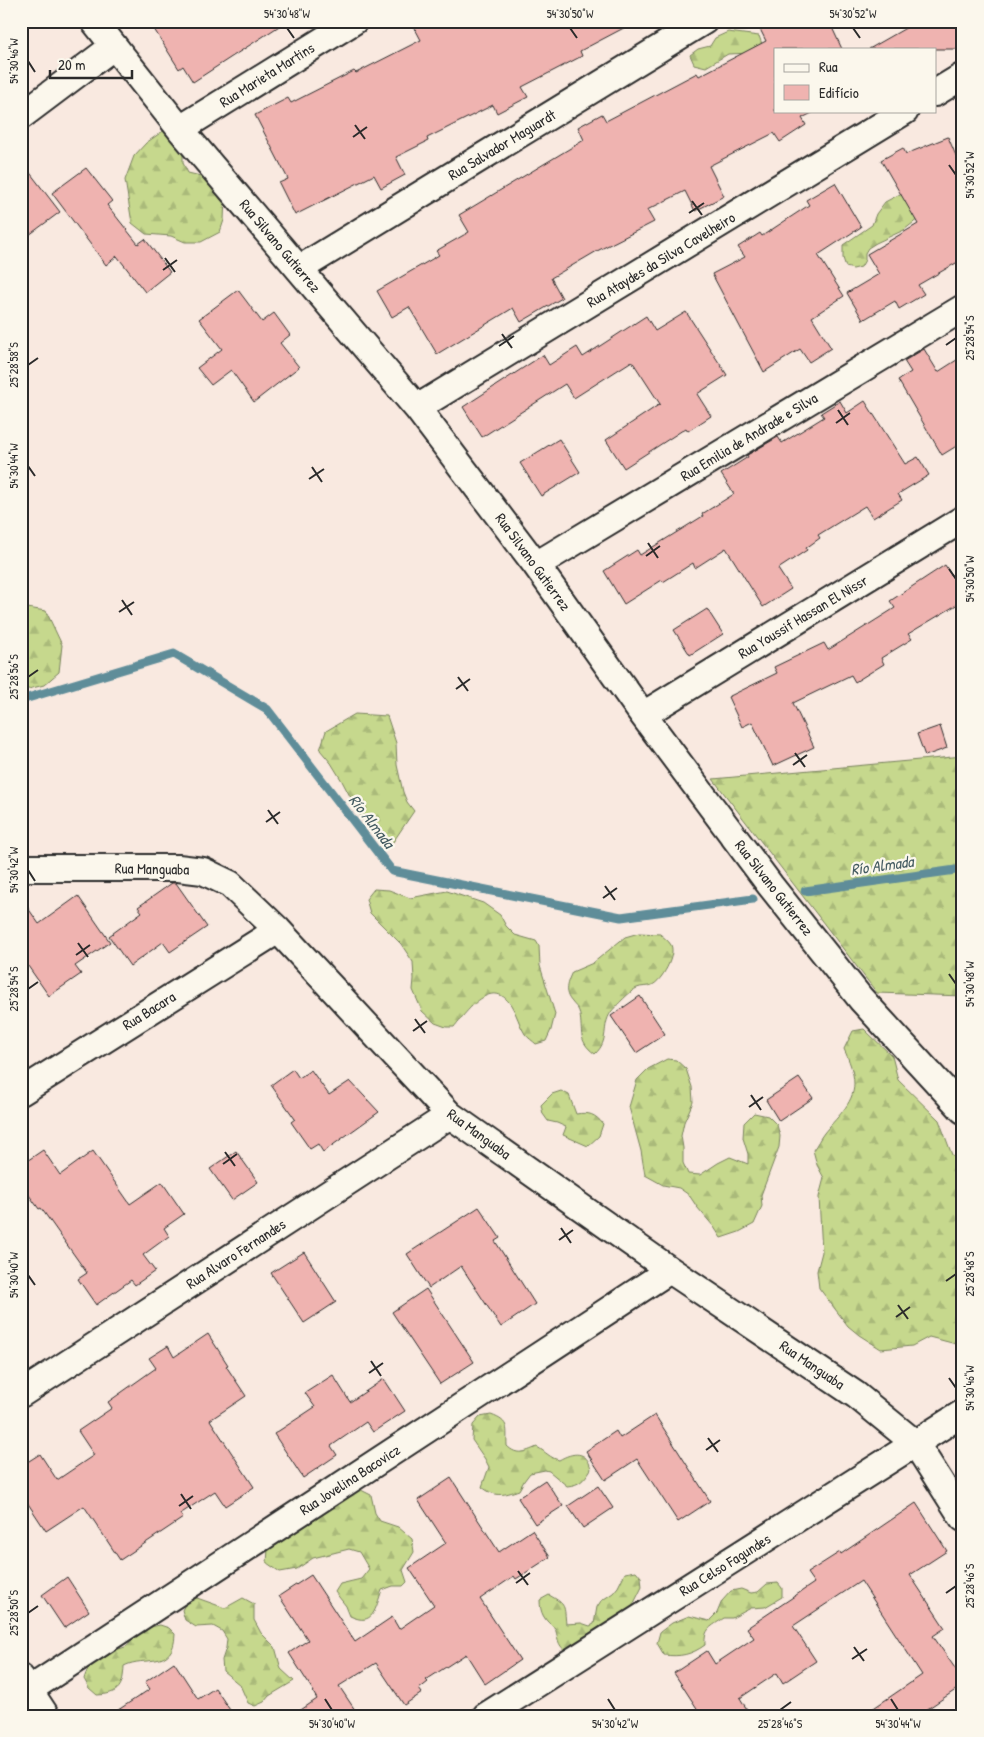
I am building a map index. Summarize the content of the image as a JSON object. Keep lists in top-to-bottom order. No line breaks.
{"streets":{"street":["Rua Marieta Martins","Rua Salvador Maguardt","Rua Silvano Gutierrez","Rua Ataydes da Silva Cavelheiro","Rua Emilia de Andrade e Silva","Rua Youssif Hassan El Nissr","Rua Manguaba","Rua Bacara","Rua Alvaro Fernandes","Rua Jovelina Bacovicz","Rua Celso Fagundes"]},"crossings":[["Rua Marieta Martins","Rua Silvano Gutierrez"],["Rua Salvador Maguardt","Rua Silvano Gutierrez"],["Rua Silvano Gutierrez","Rua Ataydes da Silva Cavelheiro"],["Rua Silvano Gutierrez","Rua Emilia de Andrade e Silva"],["Rua Silvano Gutierrez","Rua Youssif Hassan El Nissr"],["Rua Manguaba","Rua Bacara"],["Rua Manguaba","Rua Alvaro Fernandes"],["Rua Manguaba","Rua Jovelina Bacovicz"],["Rua Manguaba","Rua Celso Fagundes"]],"water":["Río Almada"],"legend":["Rua","Edifício"],"scale_bar":"20 m","coordinates":["54°30'48\"W","54°30'50\"W","54°30'52\"W","54°30'46\"W","25°28'54\"S","25°28'58\"S","54°30'44\"W","25°28'56\"S","54°30'42\"W","25°28'48\"S","54°30'40\"W","25°28'46\"S","25°28'50\"S"]}
